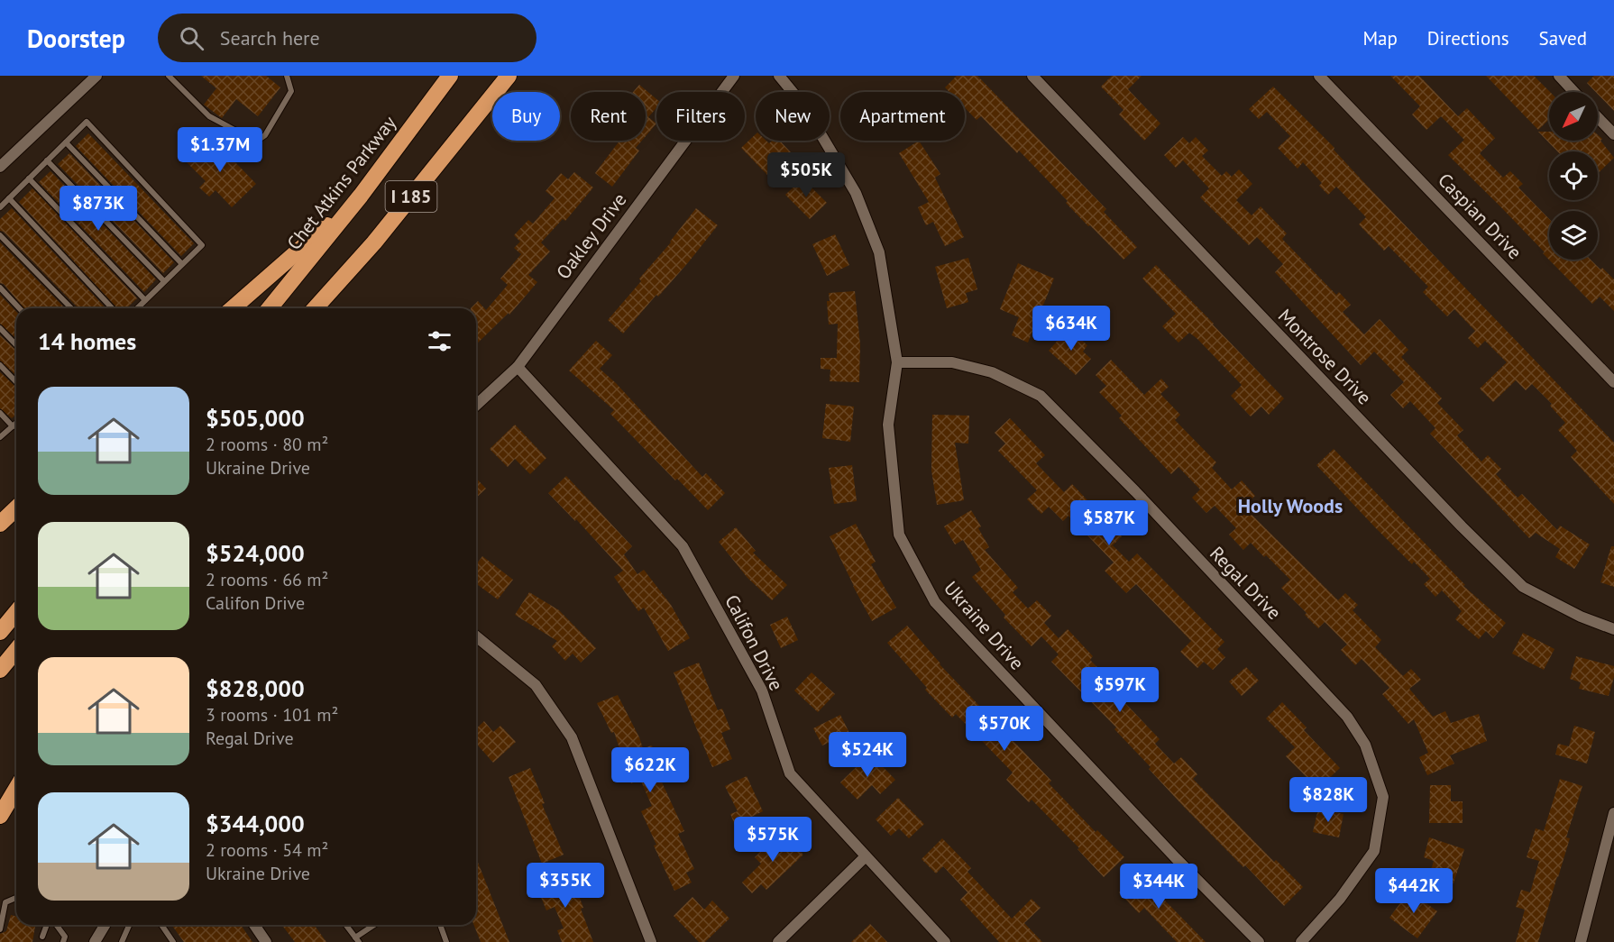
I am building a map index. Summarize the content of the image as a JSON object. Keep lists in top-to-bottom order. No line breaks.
{"streets":{"highway":["Chet Atkins Parkway","I 185"],"street":["Caspian Drive","Oakley Drive","Montrose Drive","Regal Drive","Ukraine Drive","Califon Drive"]},"crossings":[["Oakley Drive","Califon Drive"],["Regal Drive","Ukraine Drive"]],"districts":["Holly Woods"],"north":"bottom left","page":{"header":"Doorstep","search":"Search here","nav":["Map","Directions","Saved"],"chip":["Buy","Rent","Filters","New","Apartment"],"price":["$1.37M","$505K","$873K","$634K","$587K","$597K","$570K","$524K","$622K","$828K","$575K","$355K","$344K","$442K"],"heading":"14 homes","list":[{"name":"$505,000","note":"2 rooms · 80 m² · Ukraine Drive"},{"name":"$524,000","note":"2 rooms · 66 m² · Califon Drive"},{"name":"$828,000","note":"3 rooms · 101 m² · Regal Drive"},{"name":"$344,000","note":"2 rooms · 54 m² · Ukraine Drive"}]}}
